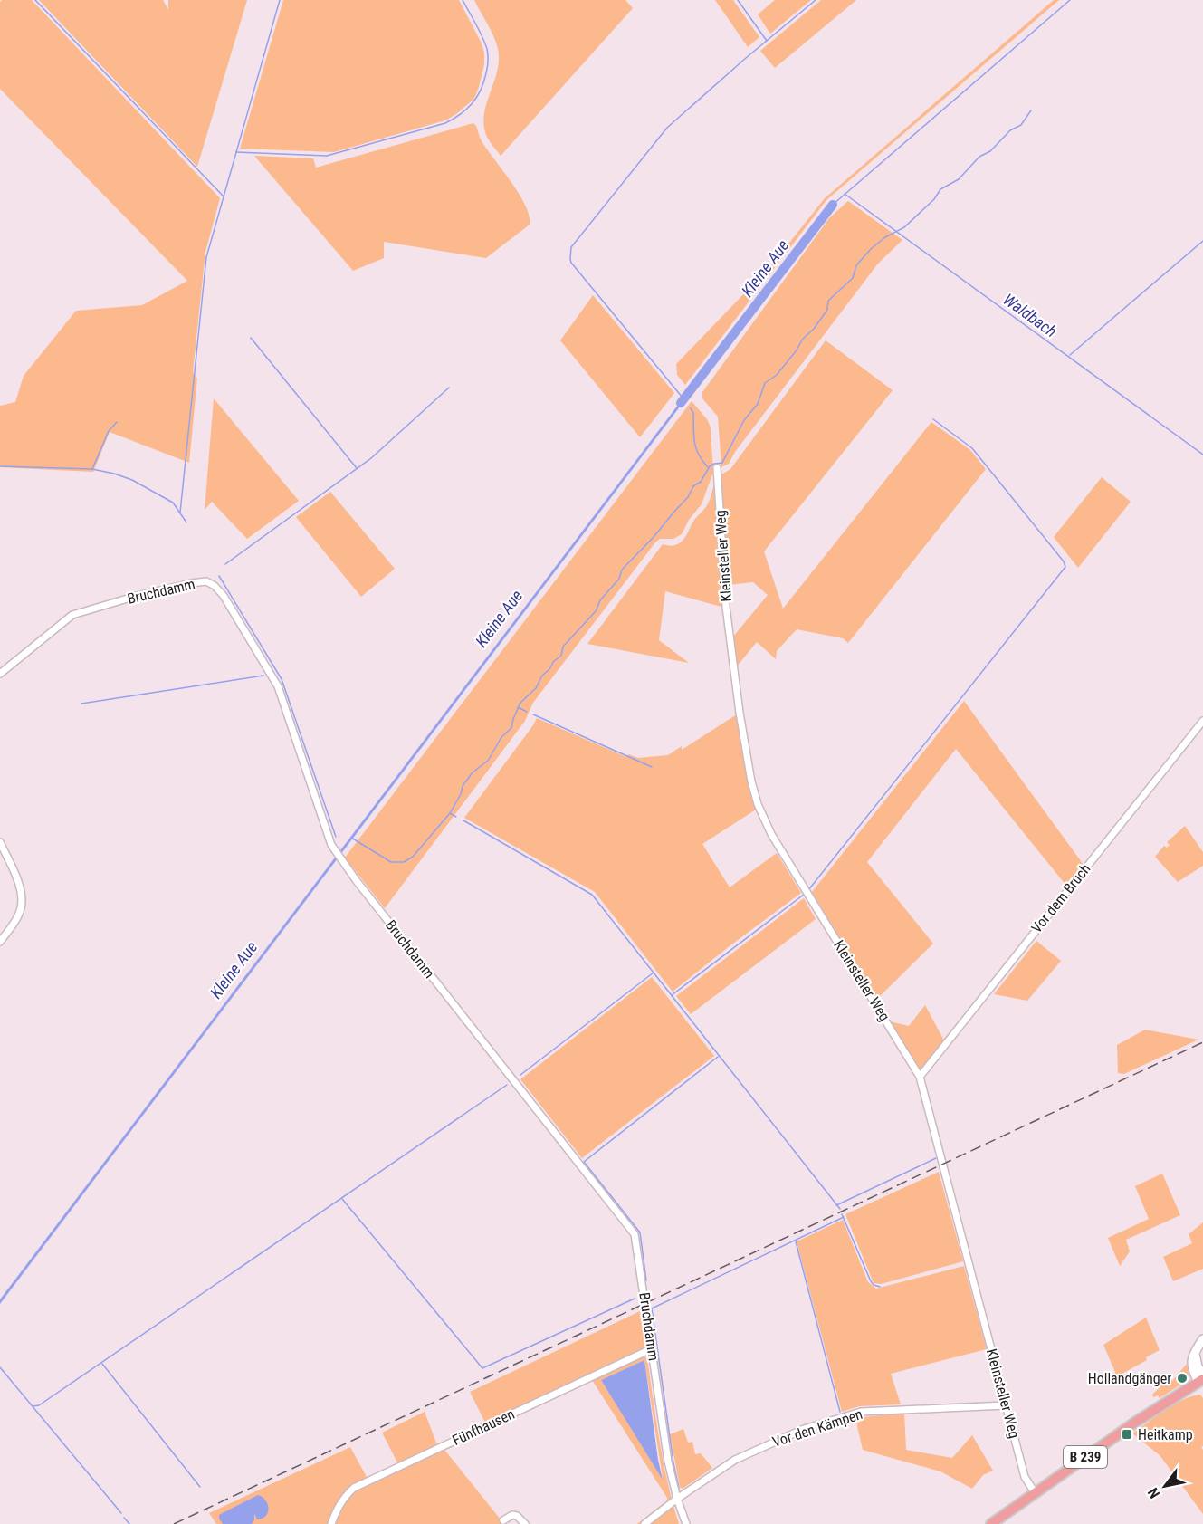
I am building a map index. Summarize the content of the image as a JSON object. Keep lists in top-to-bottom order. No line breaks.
{"streets":{"main road":["B 239"],"street":["Kleinsteller Weg","Bruchdamm","Vor dem Bruch","Fünfhausen","Vor den Kämpen"]},"crossings":[["Kleinsteller Weg","Vor dem Bruch"],["Kleinsteller Weg","Vor den Kämpen"],["Kleinsteller Weg","B 239"],["Bruchdamm","Fünfhausen"],["Bruchdamm","Vor den Kämpen"]],"water":["Kleine Aue","Waldbach"],"places":{"other":["Hollandgänger"],"transit":["Heitkamp"]},"north":"bottom left"}
